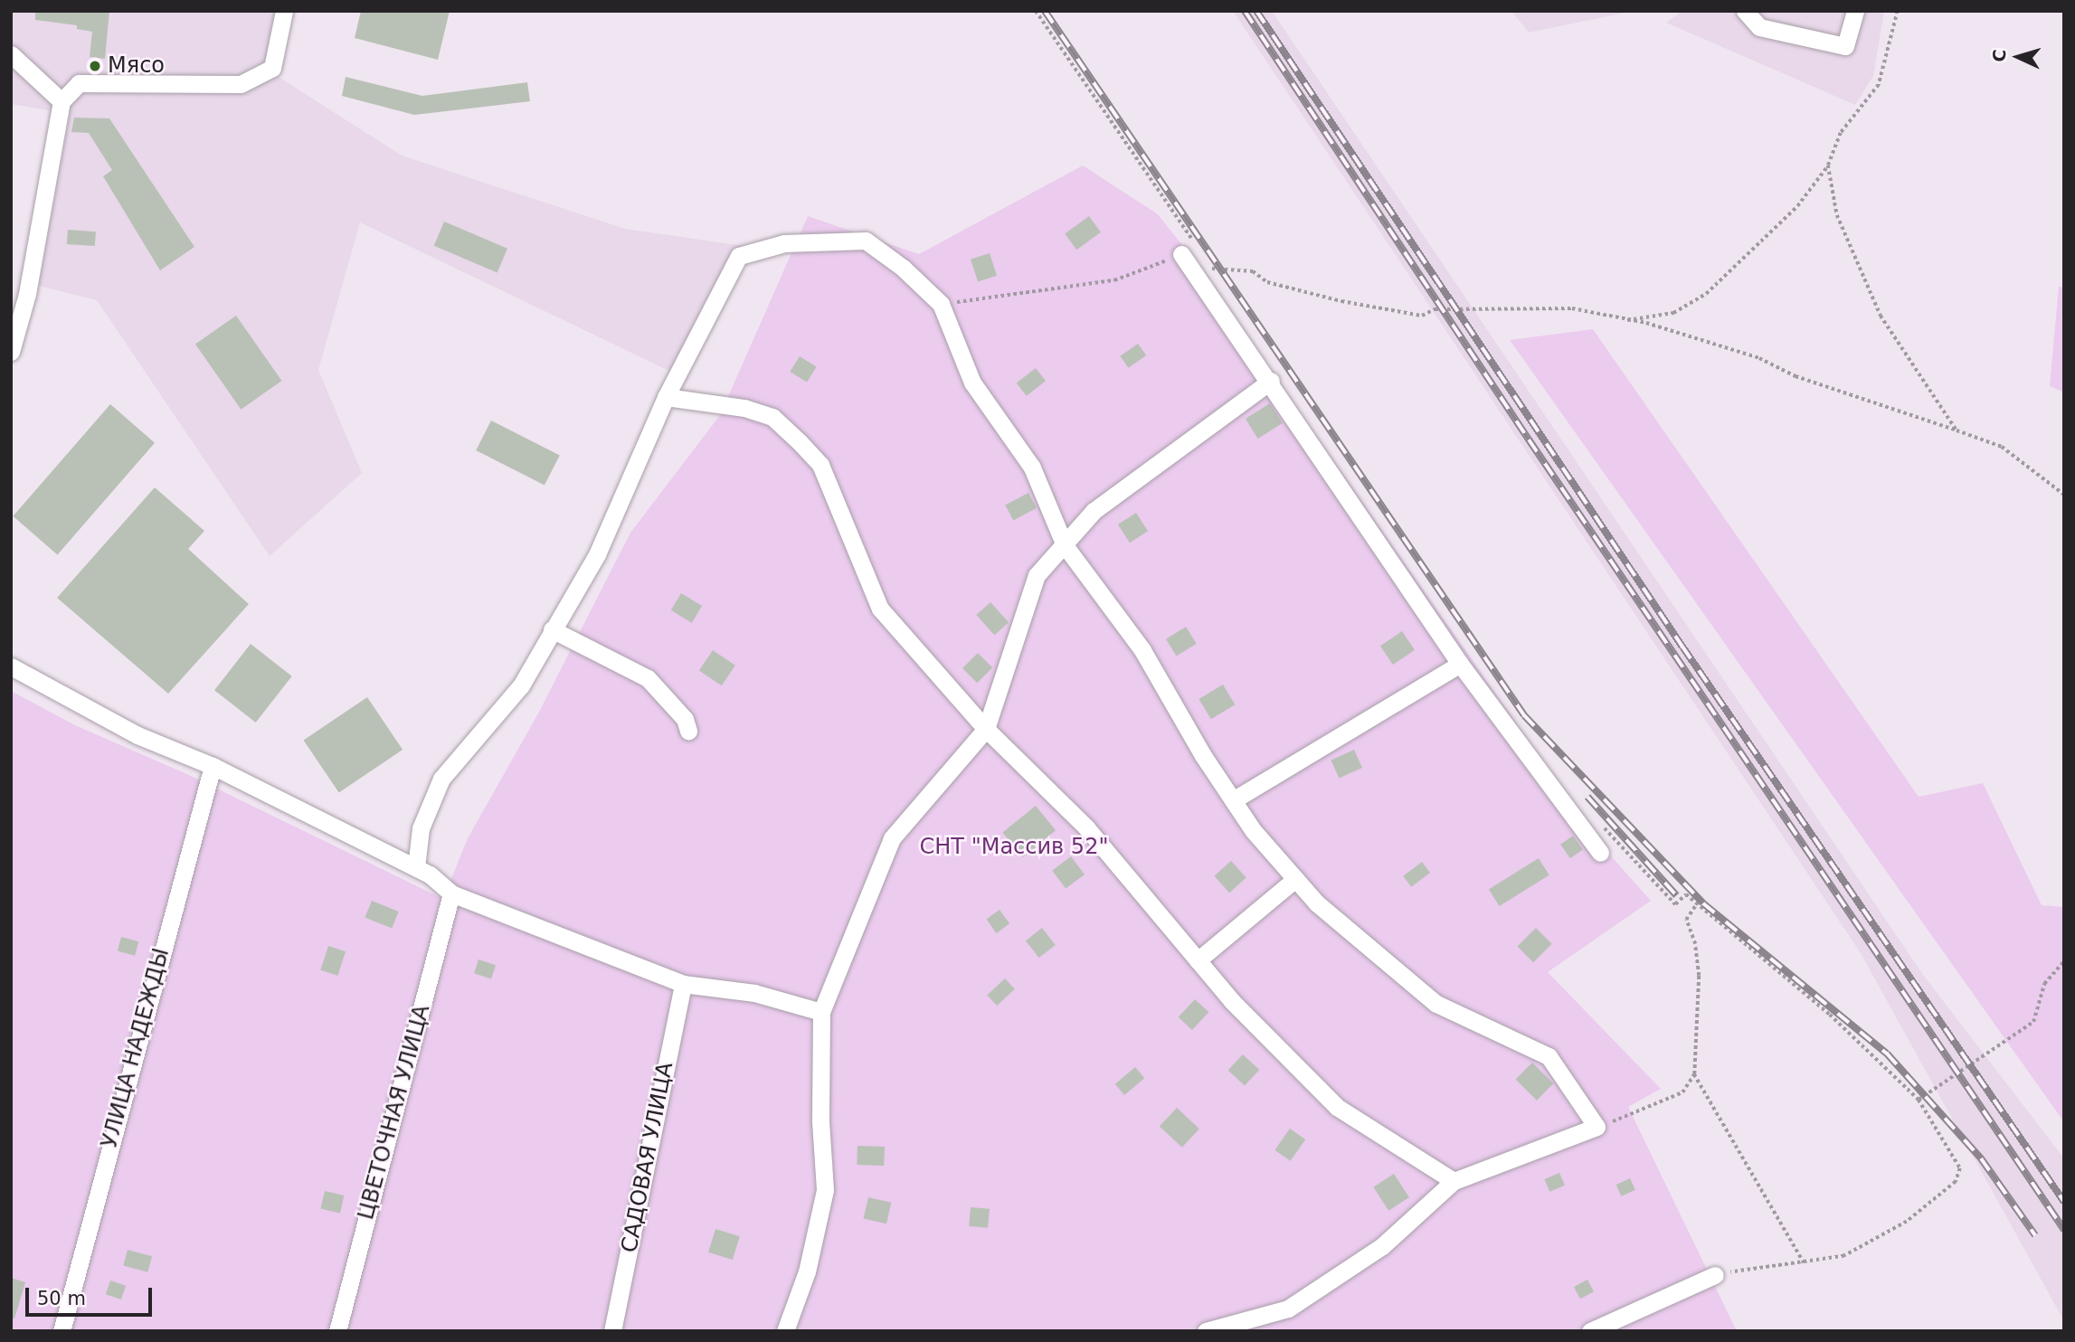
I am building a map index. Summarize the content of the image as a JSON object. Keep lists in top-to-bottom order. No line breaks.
{"streets":{"street":["УЛИЦА НАДЕЖДЫ","ЦВЕТОЧНАЯ УЛИЦА","САДОВАЯ УЛИЦА"]},"parks":["СНТ \"Массив 52\""],"places":["Мясо"],"scale_bar":"50 m","north":"left"}
